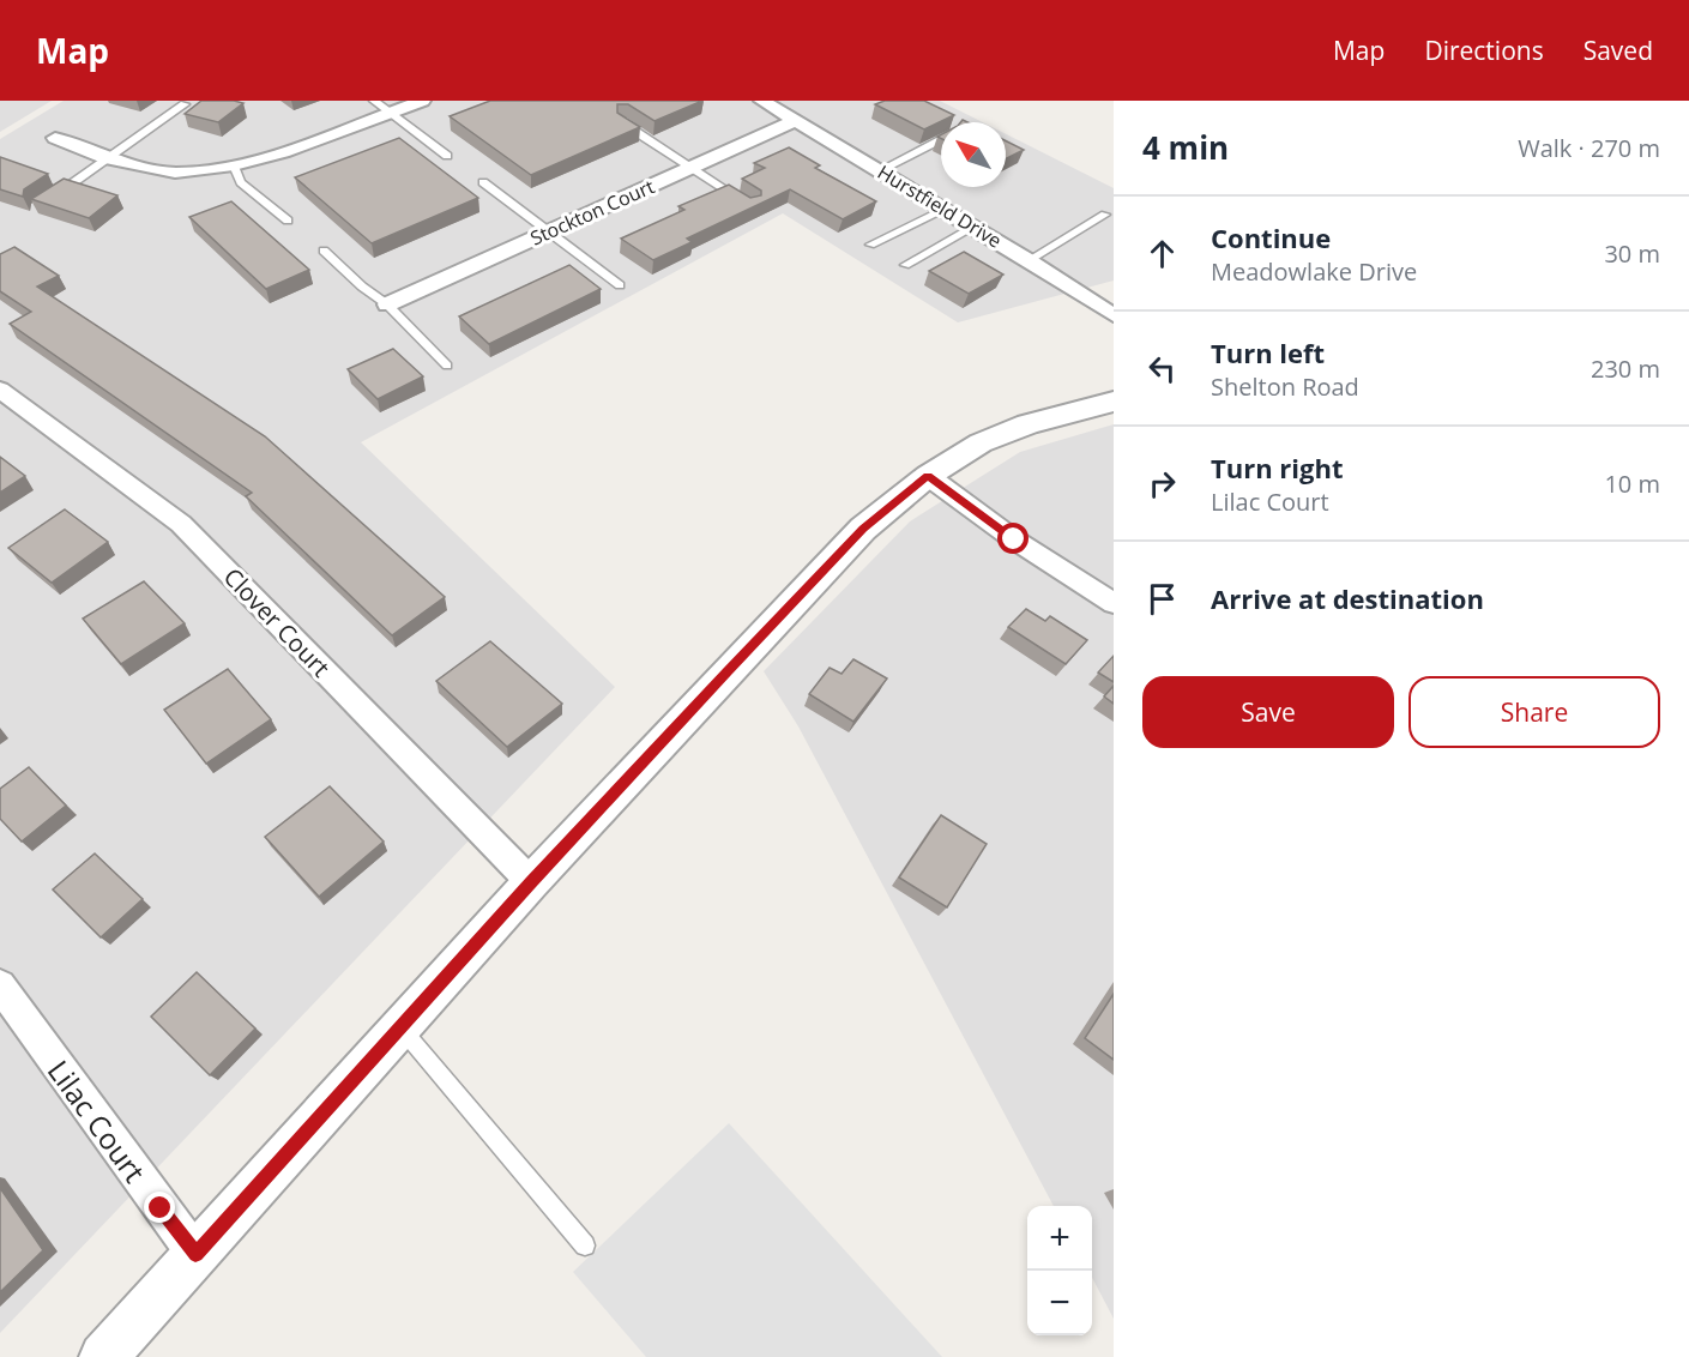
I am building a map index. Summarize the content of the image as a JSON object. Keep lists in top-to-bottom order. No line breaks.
{"streets":{"street":["Hurstfield Drive","Stockton Court","Clover Court","Lilac Court"]},"crossings":[["Hurstfield Drive","Stockton Court"]],"north":"top left","page":{"header":"Map","nav":["Map","Directions","Saved"],"heading":["4 min","Walk · 270 m"],"list":[["Continue","Meadowlake Drive","30 m"],["Turn left","Shelton Road","230 m"],["Turn right","Lilac Court","10 m"],"Arrive at destination"],"buttons":["Save","Share"],"map_buttons":["+","−"]}}
